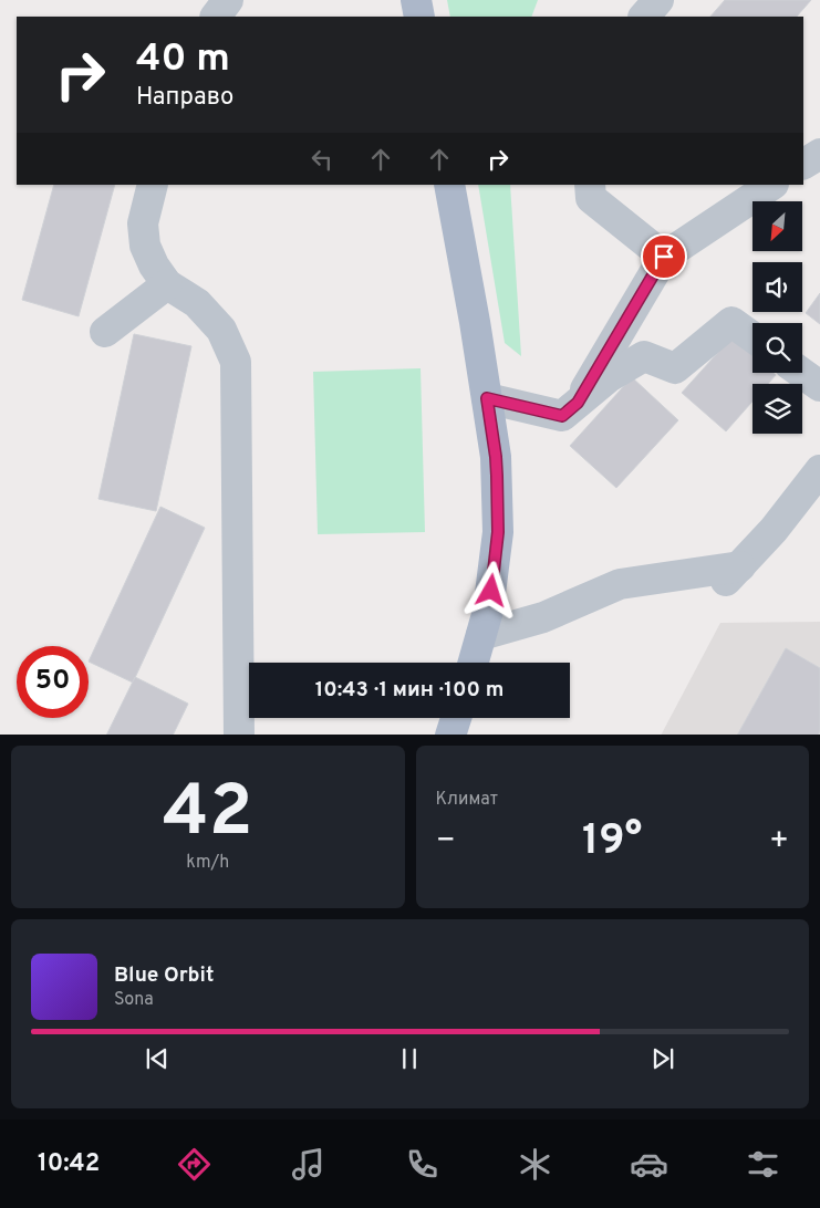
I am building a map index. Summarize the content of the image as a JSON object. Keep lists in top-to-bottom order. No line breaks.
{"north":"bottom left","page":{"turn":["40 m","Направо"],"limit":"50","trip":"10:43 · 1 мин · 100 m","tile":[["42","km/h"],"Климат"],"heat":["−","19°","+"],"song":["Blue Orbit","Sona"],"tabs":"10:42"}}
